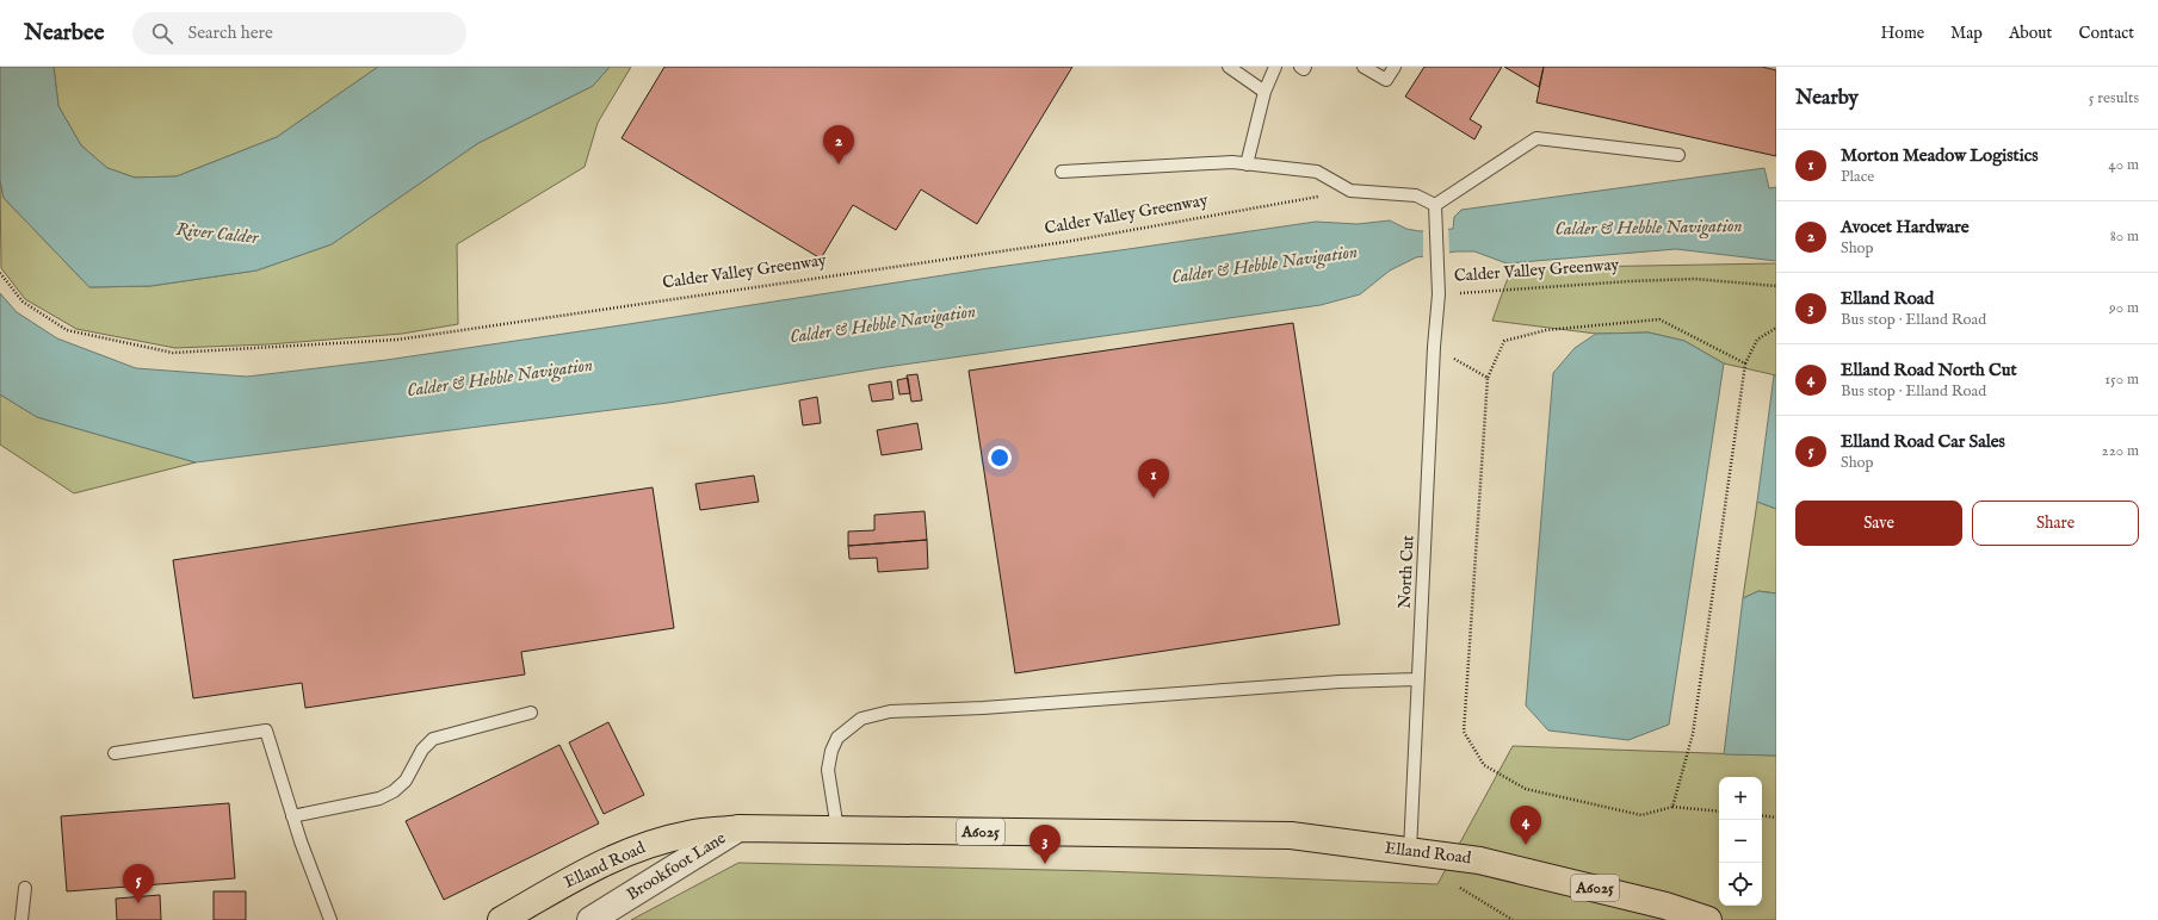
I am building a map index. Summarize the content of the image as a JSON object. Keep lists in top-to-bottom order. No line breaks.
{"streets":{"main road":["A6025","Elland Road"],"street":["Brookfoot Lane"],"lane":["Calder Valley Greenway","North Cut"]},"crossings":[["Calder Valley Greenway","North Cut"],["North Cut","Elland Road"],["Elland Road","Brookfoot Lane"]],"water":["Calder & Hebble Navigation","River Calder"],"page":{"header":"Nearbee","search":"Search here","nav":["Home","Map","About","Contact"],"heading":["Nearby","5 results"],"pins":["2","1","4","3","5"],"list":[{"mark":"1","name":"Morton Meadow Logistics","note":"Place","value":"40 m"},{"mark":"2","name":"Avocet Hardware","note":"Shop","value":"80 m"},{"mark":"3","name":"Elland Road","note":"Bus stop · Elland Road","value":"90 m"},{"mark":"4","name":"Elland Road North Cut","note":"Bus stop · Elland Road","value":"150 m"},{"mark":"5","name":"Elland Road Car Sales","note":"Shop","value":"220 m"}],"buttons":["Save","Share"],"map_buttons":["+","−"]}}
